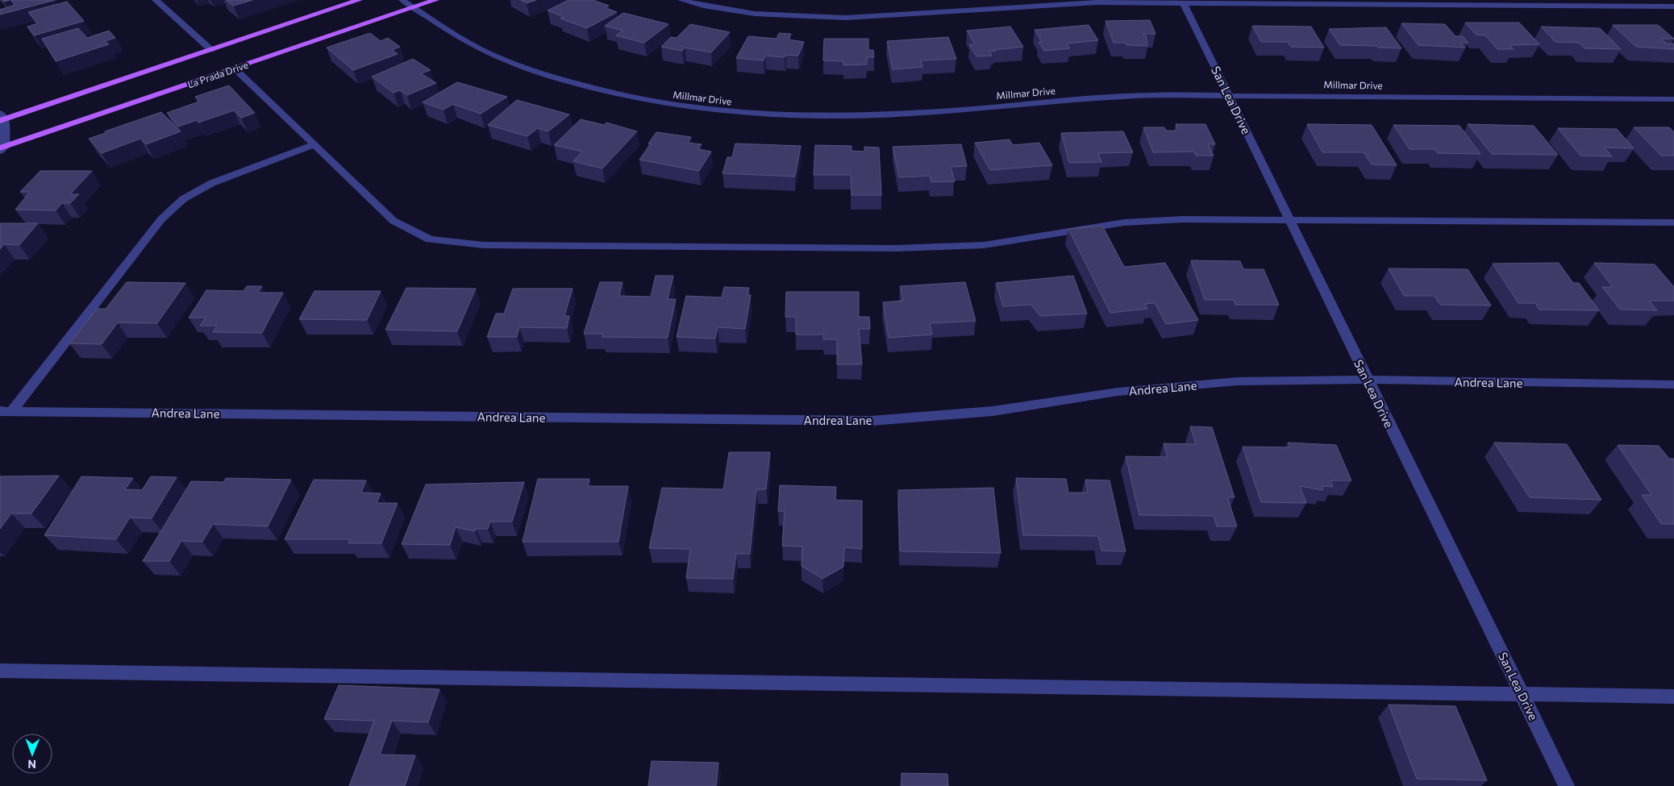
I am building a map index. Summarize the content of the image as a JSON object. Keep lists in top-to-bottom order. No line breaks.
{"streets":{"main road":["La Prada Drive"],"street":["Millmar Drive","San Lea Drive","Andrea Lane"]},"crossings":[["La Prada Drive","Millmar Drive"],["Millmar Drive","San Lea Drive"],["San Lea Drive","Andrea Lane"]],"north":"bottom"}
